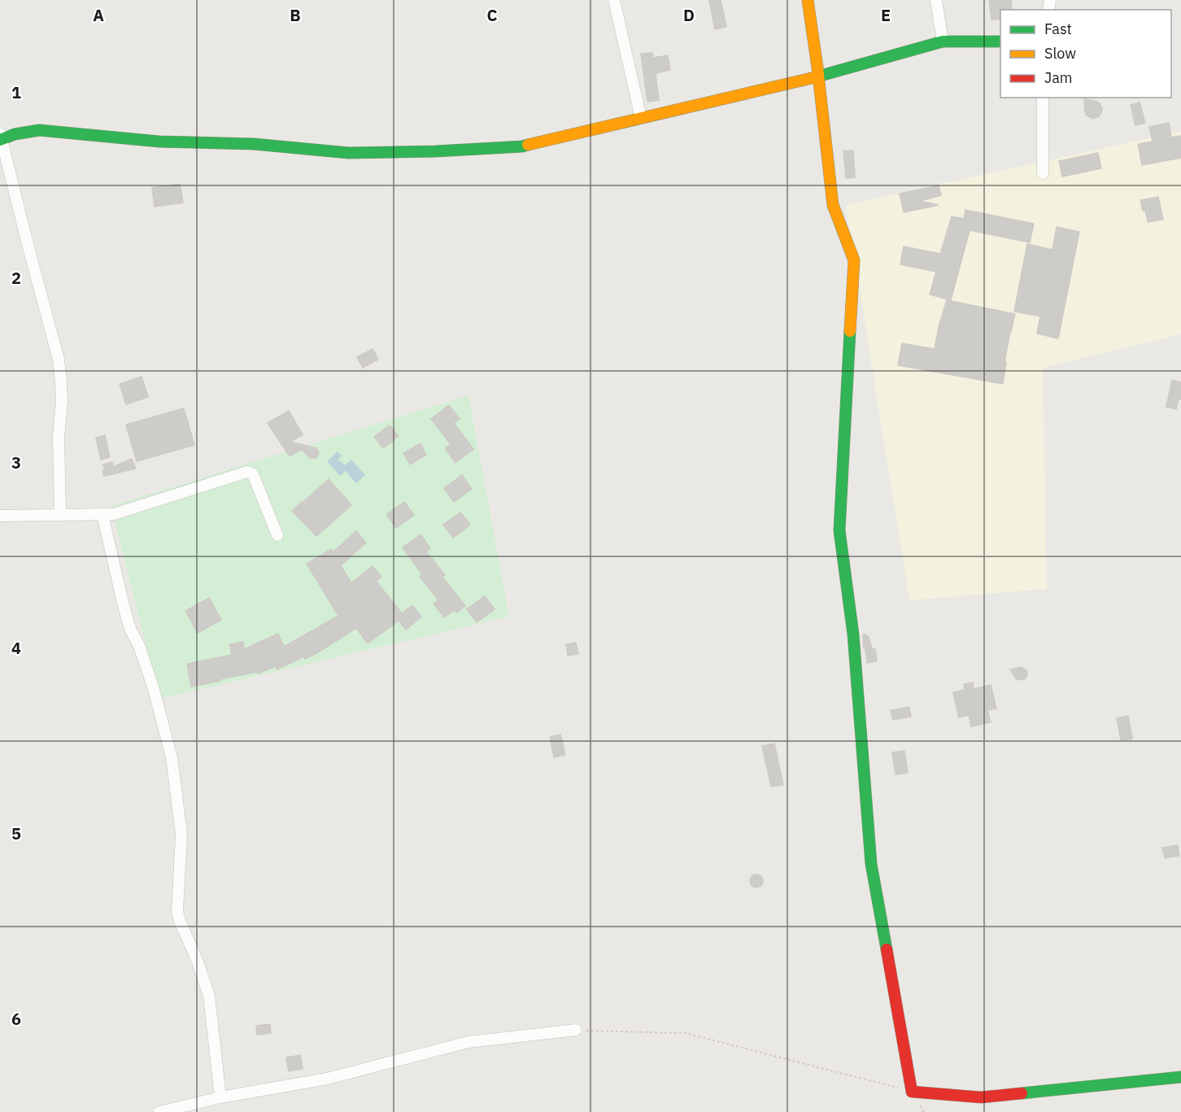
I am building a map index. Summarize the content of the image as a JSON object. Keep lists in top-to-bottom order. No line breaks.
{"legend":["Fast","Slow","Jam"],"grid":{"columns":["A","B","C","D","E"],"rows":["1","2","3","4","5","6"]}}
